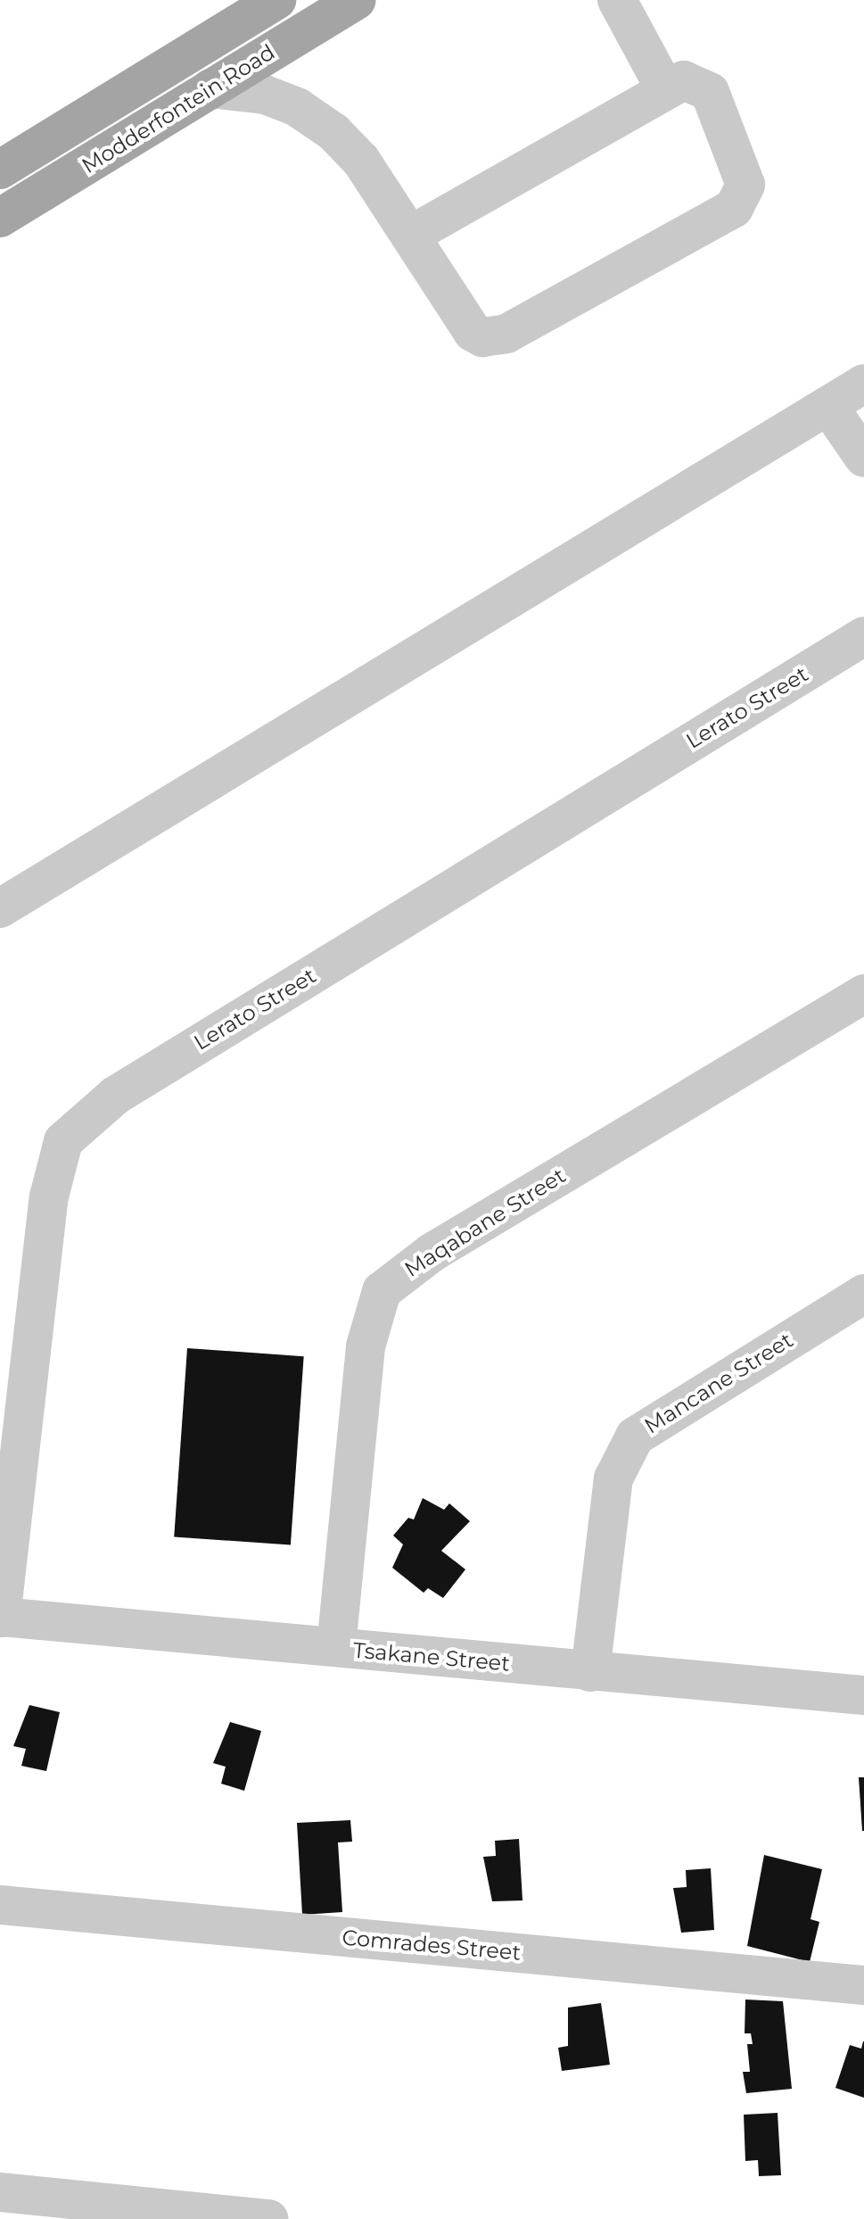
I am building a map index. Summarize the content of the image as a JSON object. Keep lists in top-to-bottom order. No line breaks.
{"streets":{"main road":["Modderfontein Road"],"street":["Lerato Street","Maqabane Street","Mancane Street","Tsakane Street","Comrades Street"]},"crossings":[["Lerato Street","Tsakane Street"],["Maqabane Street","Tsakane Street"],["Mancane Street","Tsakane Street"]]}
